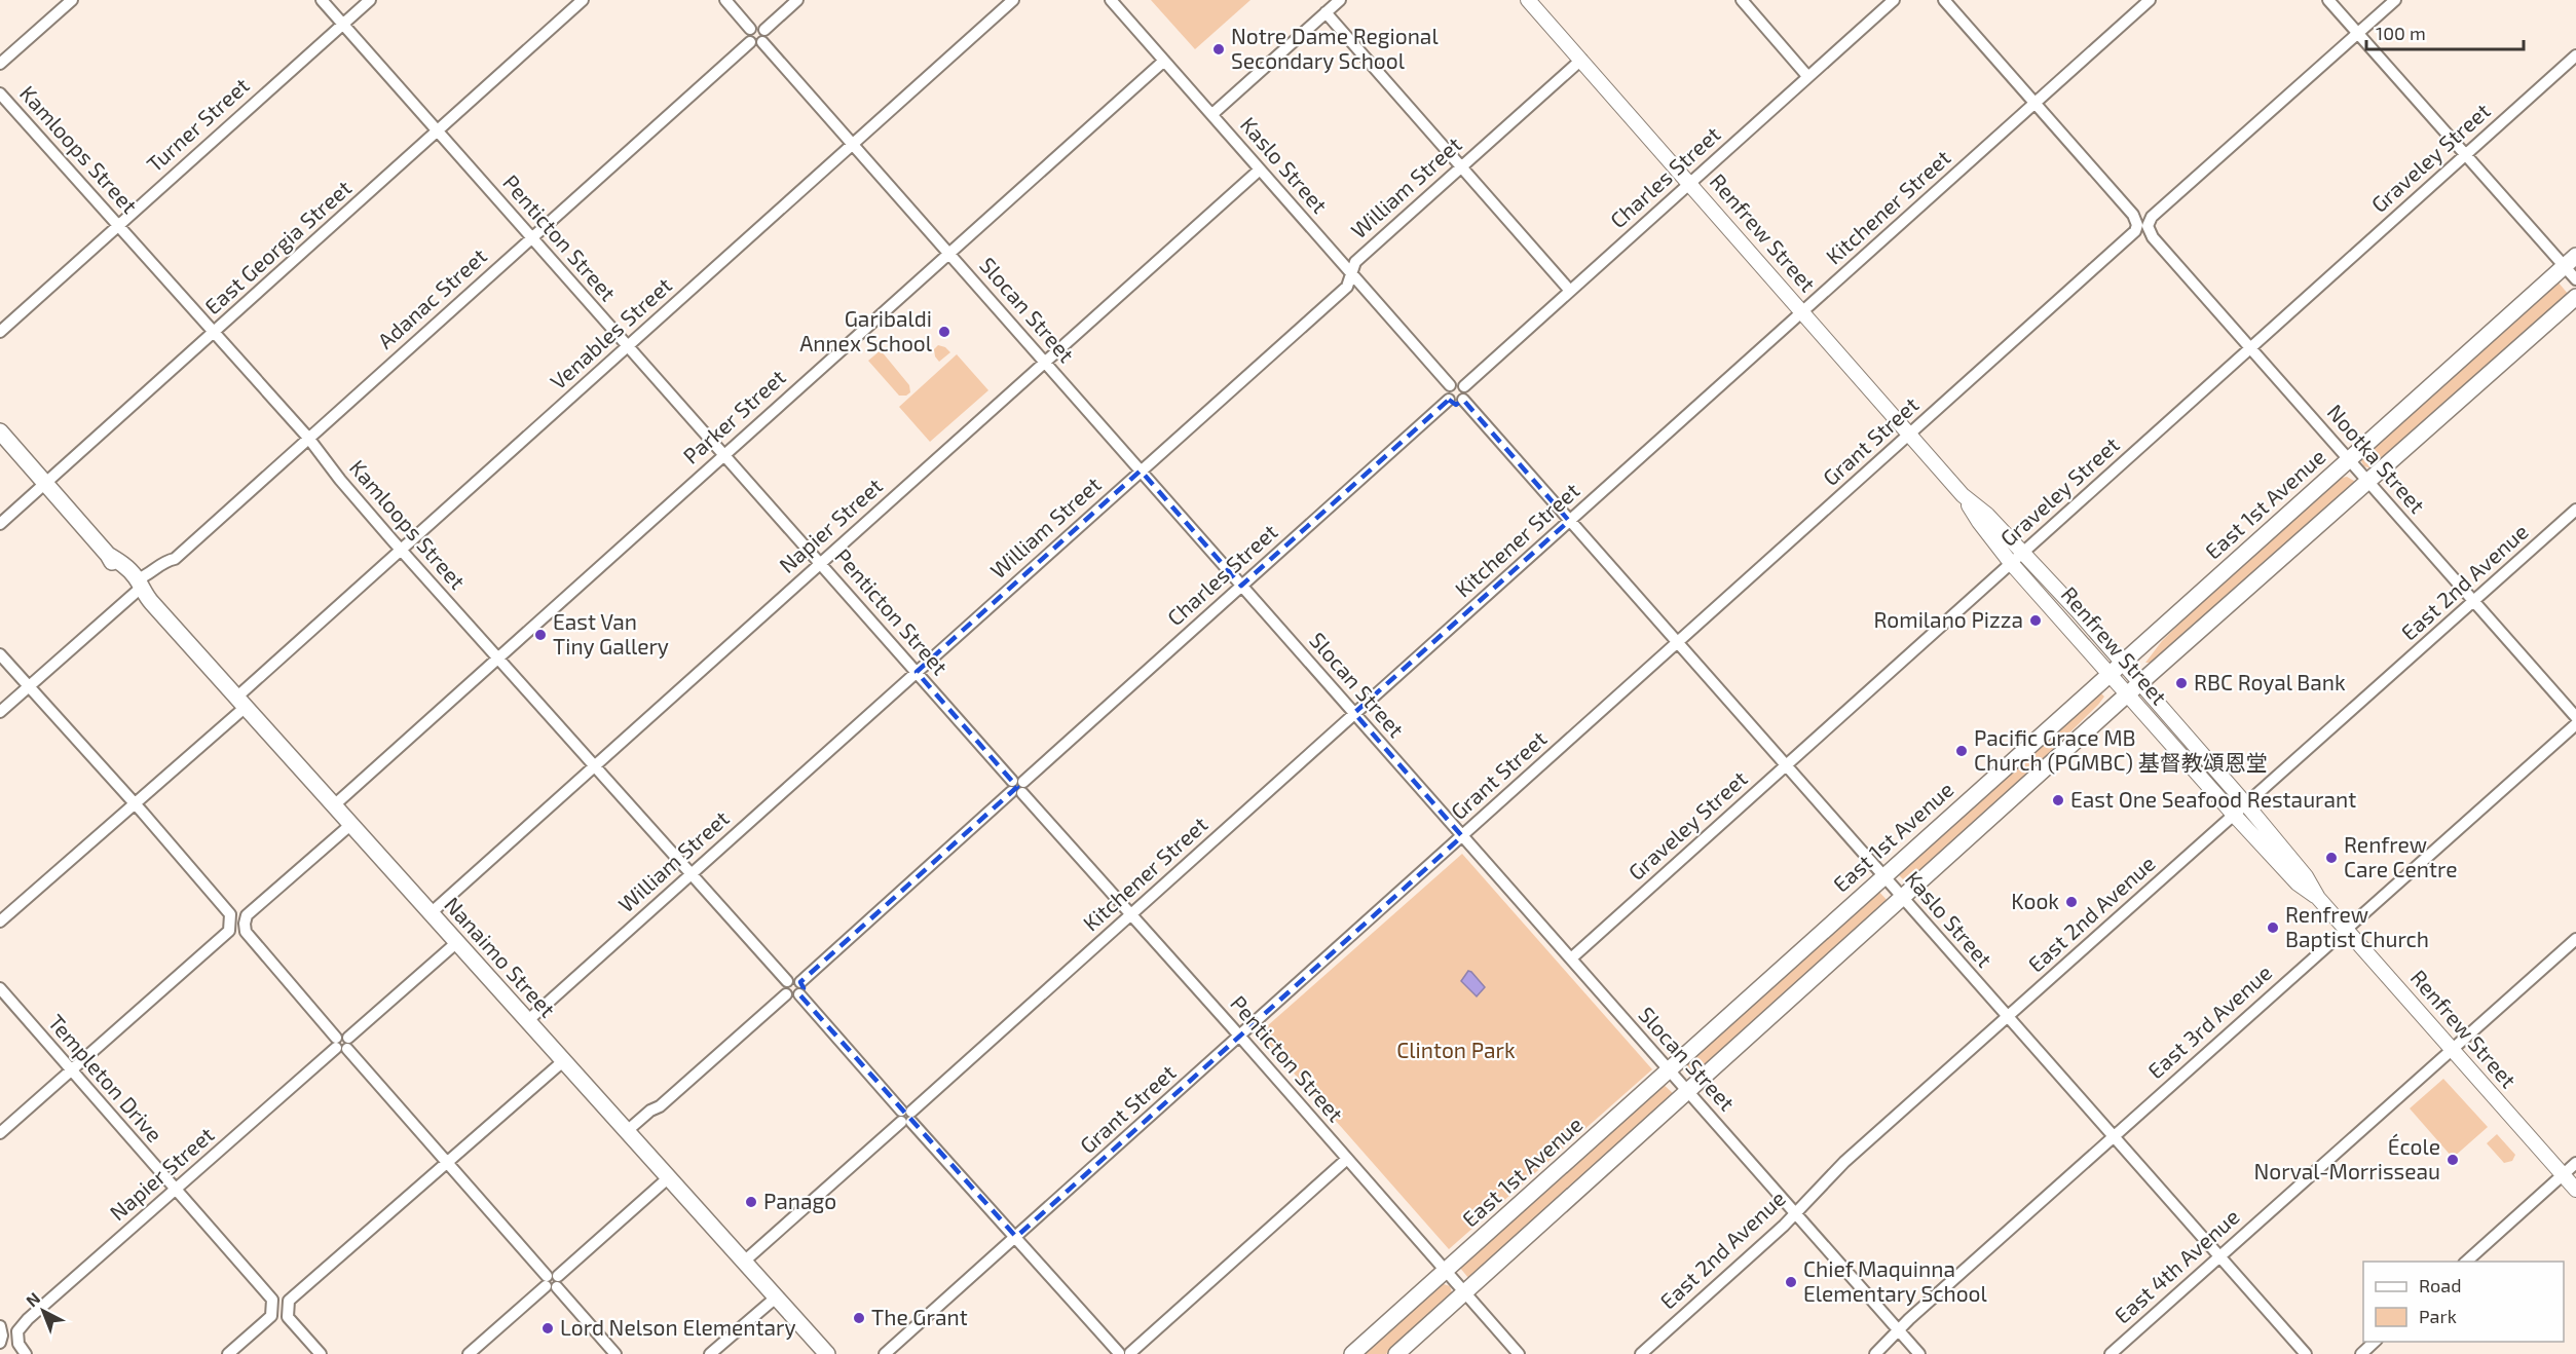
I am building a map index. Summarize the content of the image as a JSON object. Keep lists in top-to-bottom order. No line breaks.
{"streets":{"main road":["East 1st Avenue","Nanaimo Street"],"street":["Turner Street","Kamloops Street","Graveley Street","Kaslo Street","Charles Street","William Street","Kitchener Street","Renfrew Street","Penticton Street","East Georgia Street","Adanac Street","Slocan Street","Venables Street","Parker Street","Grant Street","Nootka Street","Napier Street","East 2nd Avenue","East 3rd Avenue","Templeton Drive","East 4th Avenue"]},"crossings":[["Turner Street","Kamloops Street"],["Turner Street","Penticton Street"],["Kamloops Street","Charles Street"],["Kamloops Street","William Street"],["Kamloops Street","East Georgia Street"],["Kamloops Street","Adanac Street"],["Kamloops Street","Venables Street"],["Kamloops Street","Parker Street"],["Kamloops Street","Napier Street"],["Graveley Street","Kaslo Street"],["Graveley Street","Renfrew Street"],["Graveley Street","Slocan Street"],["Graveley Street","Nootka Street"],["Kaslo Street","Charles Street"],["Kaslo Street","William Street"],["Kaslo Street","Kitchener Street"],["Kaslo Street","Parker Street"],["Kaslo Street","Grant Street"],["Kaslo Street","East 1st Avenue"],["Kaslo Street","Napier Street"],["Kaslo Street","East 2nd Avenue"],["Kaslo Street","East 3rd Avenue"],["Kaslo Street","East 4th Avenue"],["Charles Street","Renfrew Street"],["Charles Street","Penticton Street"],["Charles Street","Slocan Street"],["William Street","Renfrew Street"],["William Street","Penticton Street"],["William Street","Slocan Street"],["William Street","Nanaimo Street"],["Kitchener Street","Renfrew Street"],["Kitchener Street","Penticton Street"],["Kitchener Street","Slocan Street"],["Kitchener Street","Nootka Street"],["Kitchener Street","Nanaimo Street"],["Renfrew Street","Grant Street"],["Renfrew Street","East 1st Avenue"],["Renfrew Street","East 2nd Avenue"],["Renfrew Street","East 3rd Avenue"],["Renfrew Street","East 4th Avenue"],["Penticton Street","East Georgia Street"],["Penticton Street","Adanac Street"],["Penticton Street","Venables Street"],["Penticton Street","Parker Street"],["Penticton Street","Grant Street"],["Penticton Street","East 1st Avenue"],["Penticton Street","Napier Street"],["East Georgia Street","Nanaimo Street"],["Adanac Street","Slocan Street"],["Adanac Street","Nanaimo Street"],["Slocan Street","Venables Street"],["Slocan Street","Parker Street"],["Slocan Street","Grant Street"],["Slocan Street","East 1st Avenue"],["Slocan Street","Napier Street"],["Slocan Street","East 2nd Avenue"],["Slocan Street","East 3rd Avenue"],["Venables Street","Nanaimo Street"],["Parker Street","Nanaimo Street"],["Grant Street","Nootka Street"],["Nootka Street","East 1st Avenue"],["Nootka Street","East 2nd Avenue"],["Napier Street","Nanaimo Street"],["Napier Street","Templeton Drive"]],"parks":["Clinton Park"],"places":["Notre Dame Regional Secondary School","Garibaldi Annex School","Romilano Pizza","East Van Tiny Gallery","RBC Royal Bank","Pacific Grace MB Church (PGMBC) 基督教頌恩堂","East One Seafood Restaurant","Renfrew Care Centre","Kook","Renfrew Baptist Church","École Norval-Morrisseau","Panago","Chief Maquinna Elementary School","The Grant","Lord Nelson Elementary"],"legend":["Road","Park"],"scale_bar":"100 m","north":"top left"}
